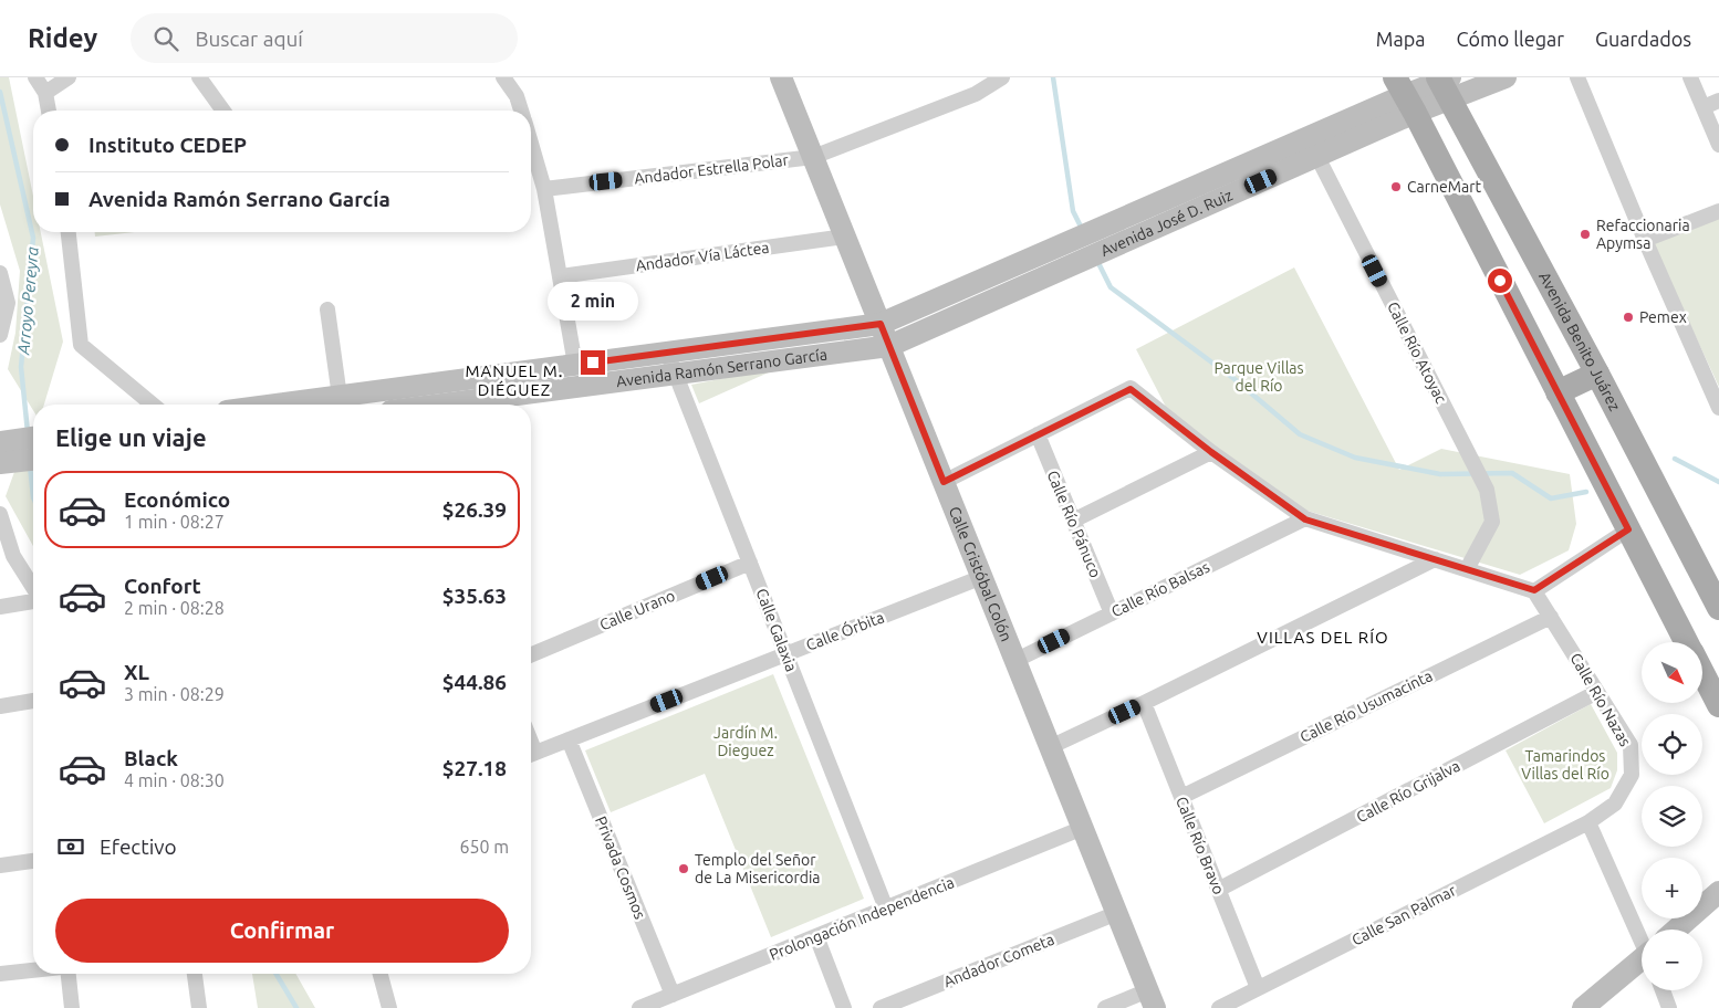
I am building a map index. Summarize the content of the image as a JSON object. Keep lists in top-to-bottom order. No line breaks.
{"streets":{"main road":["Avenida Benito Juárez"],"street":["Andador Estrella Polar","Avenida José D. Ruiz","Andador Vía Láctea","Calle Río Atoyac","Avenida Ramón Serrano García","Calle Río Pánuco","Calle Cristóbal Colón","Calle Río Balsas","Calle Urano","Calle Galaxia","Calle Órbita","Calle Río Nazas","Calle Río Usumacinta","Calle Río Grijalva","Calle Río Bravo","Privada Cosmos","Calle San Palmar","Prolongación Independencia","Andador Cometa"]},"crossings":[["Andador Estrella Polar","Calle Cristóbal Colón"],["Avenida José D. Ruiz","Avenida Benito Juárez"],["Avenida José D. Ruiz","Calle Río Atoyac"],["Avenida José D. Ruiz","Avenida Ramón Serrano García"],["Avenida José D. Ruiz","Calle Cristóbal Colón"],["Andador Vía Láctea","Calle Cristóbal Colón"],["Avenida Ramón Serrano García","Calle Cristóbal Colón"],["Avenida Ramón Serrano García","Calle Galaxia"],["Calle Río Pánuco","Calle Río Balsas"],["Calle Cristóbal Colón","Calle Río Balsas"],["Calle Cristóbal Colón","Calle Órbita"],["Calle Cristóbal Colón","Prolongación Independencia"],["Calle Cristóbal Colón","Andador Cometa"],["Calle Urano","Calle Galaxia"],["Calle Galaxia","Calle Órbita"],["Calle Galaxia","Prolongación Independencia"],["Calle Órbita","Privada Cosmos"],["Calle Río Nazas","Calle Río Usumacinta"],["Calle Río Nazas","Calle Río Grijalva"],["Calle Río Nazas","Calle San Palmar"],["Calle Río Usumacinta","Calle Río Bravo"],["Calle Río Grijalva","Calle Río Bravo"],["Calle Río Bravo","Calle San Palmar"],["Privada Cosmos","Prolongación Independencia"]],"districts":["MANUEL M. DIÉGUEZ","VILLAS DEL RÍO"],"water":["Arroyo Pereyra"],"parks":["Parque Villas del Río","Jardín M. Dieguez","Tamarindos Villas del Río"],"places":["CarneMart","Refaccionaria Apymsa","Pemex","Templo del Señor de La Misericordia"],"north":"bottom right","page":{"header":"Ridey","search":"Buscar aquí","nav":["Mapa","Cómo llegar","Guardados"],"banner":["Instituto CEDEP","Avenida Ramón Serrano García"],"bubble":"2 min","heading":"Elige un viaje","list":[{"name":"Económico","note":"1 min · 08:27","value":"$26.39"},{"name":"Confort","note":"2 min · 08:28","value":"$35.63"},{"name":"XL","note":"3 min · 08:29","value":"$44.86"},{"name":"Black","note":"4 min · 08:30","value":"$27.18"}],"map_buttons":["+","−"],"pay":["Efectivo","650 m"],"buttons":"Confirmar"}}
